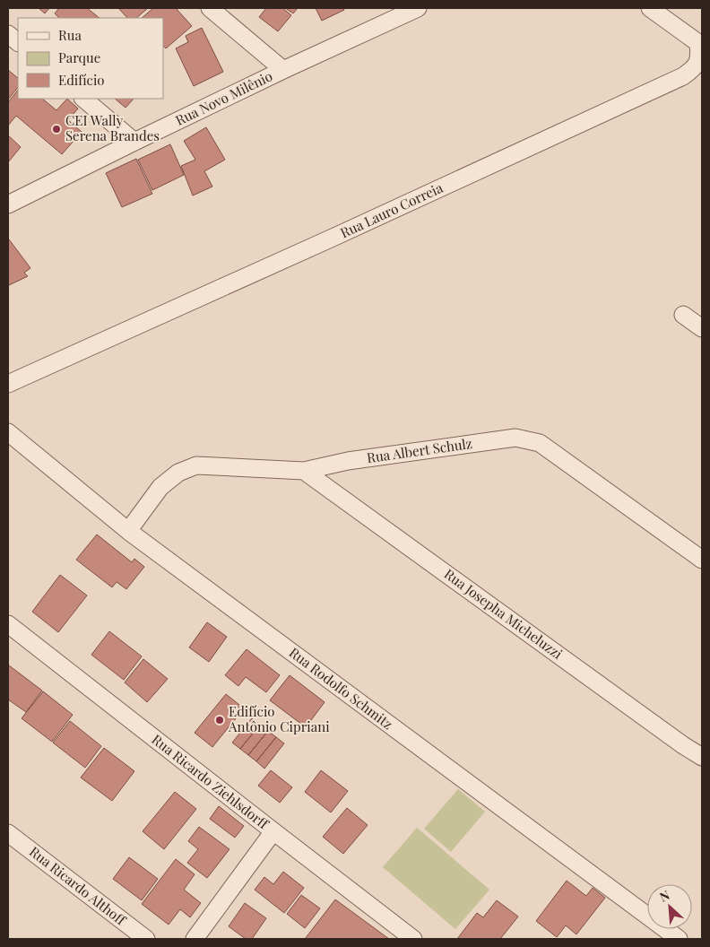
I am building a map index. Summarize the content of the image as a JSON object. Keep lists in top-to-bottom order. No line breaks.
{"streets":{"street":["Rua Novo Milênio","Rua Lauro Correia","Rua Albert Schulz","Rua Josepha Micheluzzi","Rua Rodolfo Schmitz","Rua Ricardo Ziehlsdorff","Rua Ricardo Althoff"]},"crossings":[["Rua Albert Schulz","Rua Josepha Micheluzzi"],["Rua Albert Schulz","Rua Rodolfo Schmitz"]],"places":["CEI Wally Serena Brandes","Edifício Antônio Cipriani"],"legend":["Rua","Parque","Edifício"],"north":"top left"}
